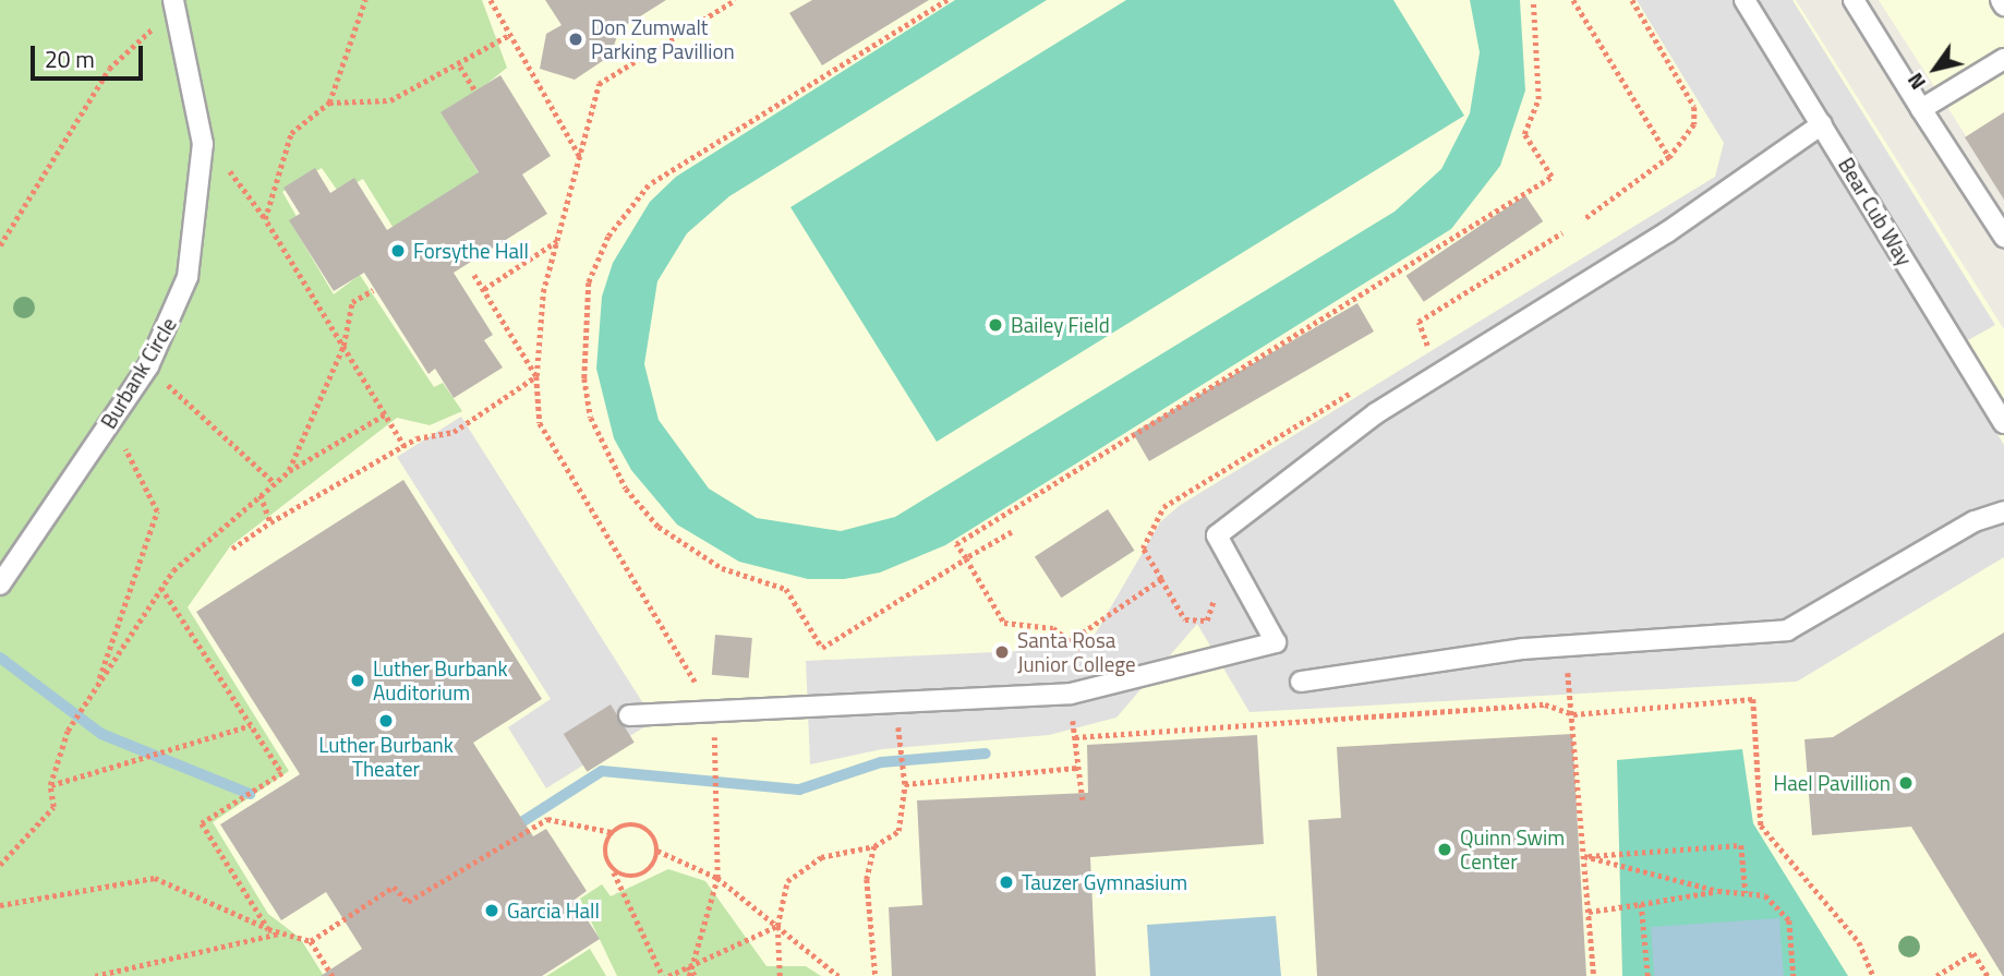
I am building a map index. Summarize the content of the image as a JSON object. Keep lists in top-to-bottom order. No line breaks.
{"streets":{"lane":["Bear Cub Way","Burbank Circle"]},"places":["Don Zumwalt Parking Pavillion","Forsythe Hall","Bailey Field","Santa Rosa Junior College","Luther Burbank Auditorium","Luther Burbank Theater","Hael Pavillion","Quinn Swim Center","Tauzer Gymnasium","Garcia Hall"],"scale_bar":"20 m","north":"bottom left"}
